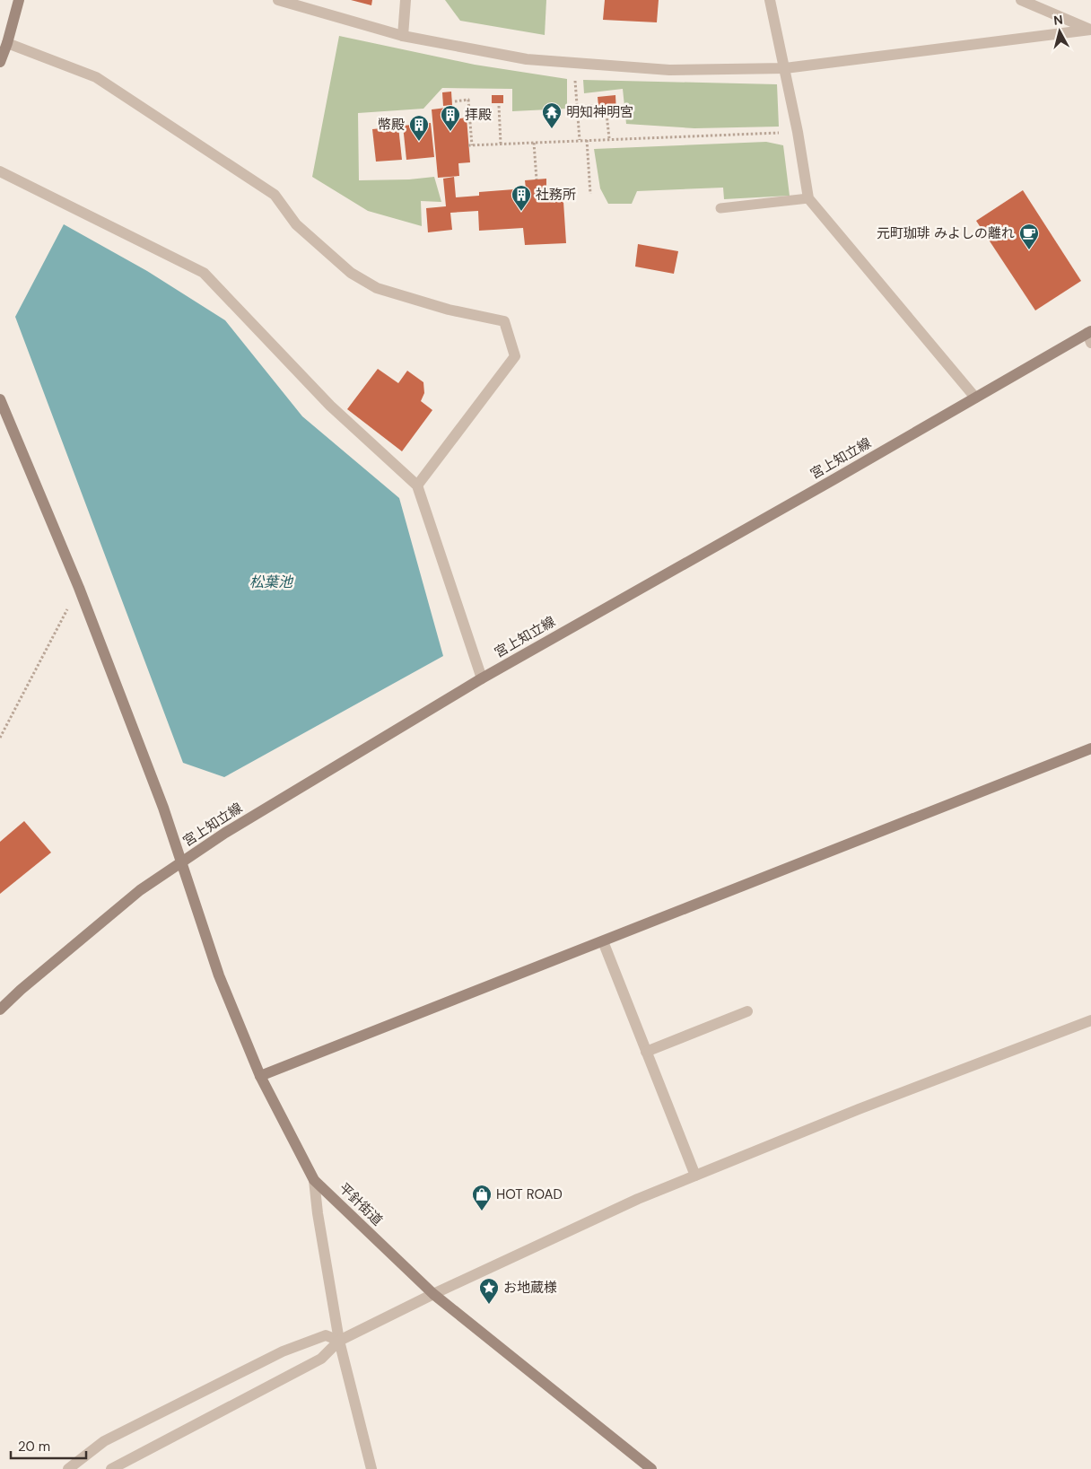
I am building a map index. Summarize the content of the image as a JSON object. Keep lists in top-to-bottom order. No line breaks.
{"streets":{"street":["宮上知立線","平針街道"]},"crossings":[["宮上知立線","平針街道"]],"water":["松葉池"],"places":{"temple":["明知神明宮"],"building":["拝殿","幣殿","社務所"],"cafe":["元町珈琲 みよしの離れ"],"shop":["HOT ROAD"],"place":["お地蔵様"]},"scale_bar":"20 m","north":"top"}
